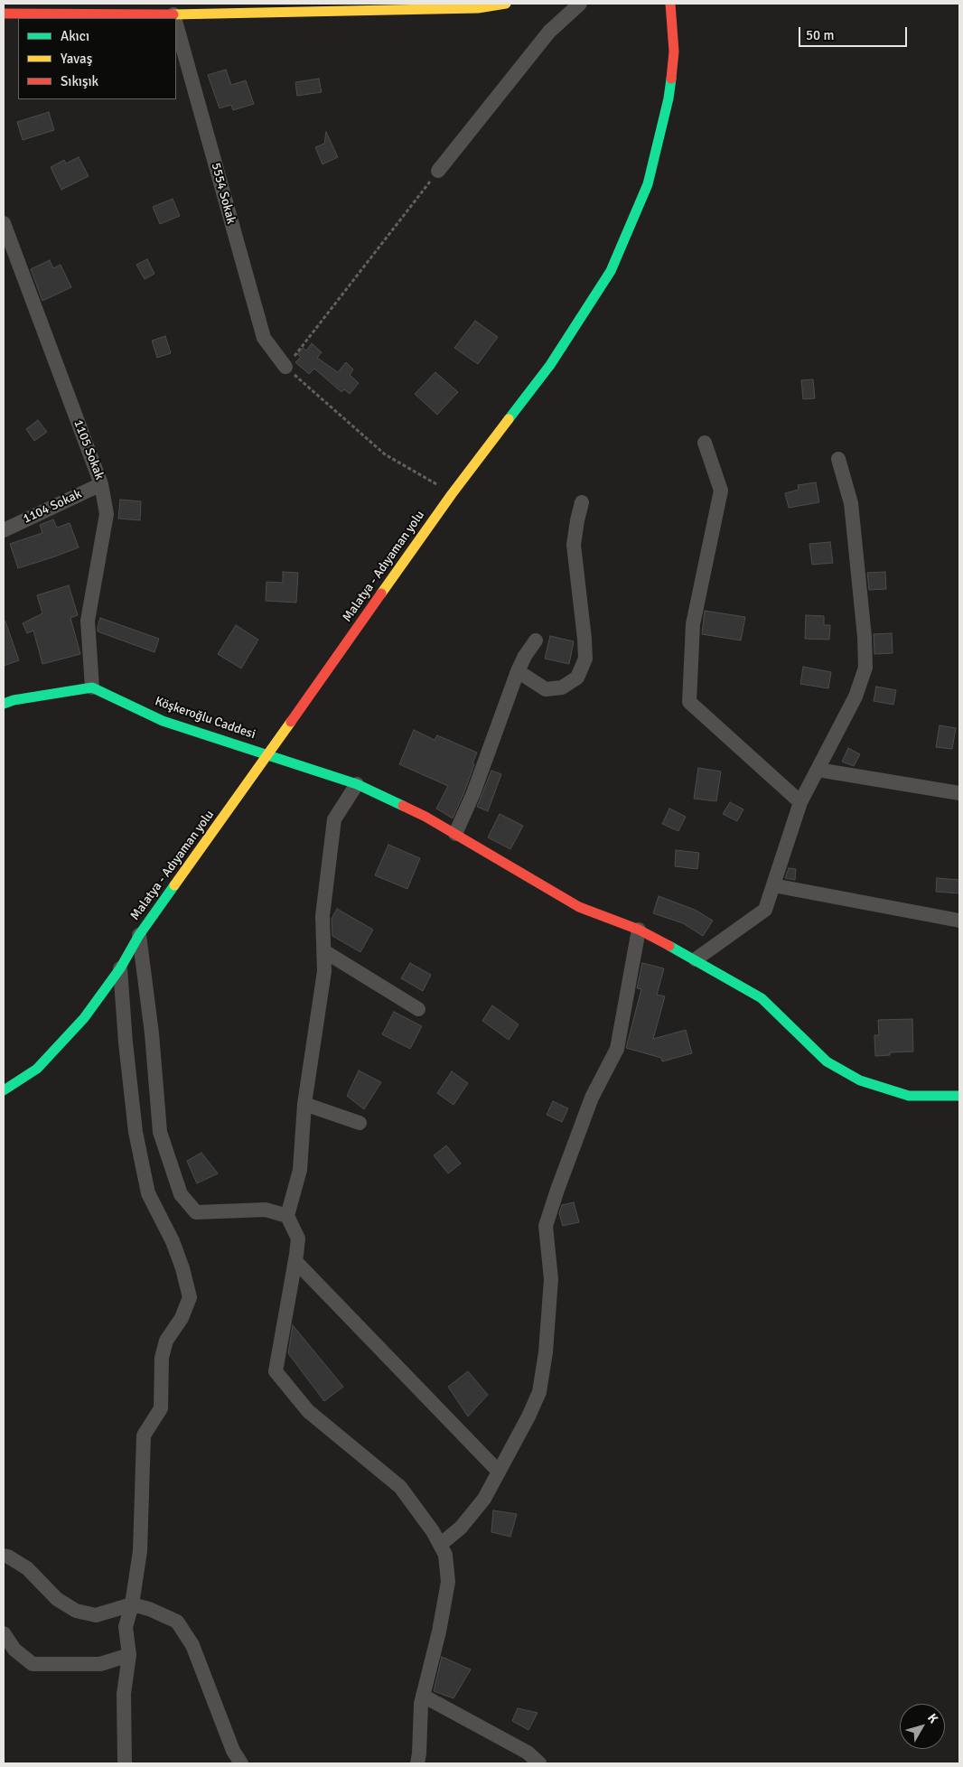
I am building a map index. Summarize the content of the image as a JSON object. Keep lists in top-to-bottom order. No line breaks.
{"streets":{"main road":["Malatya - Adıyaman yolu","Köşkeroğlu Caddesi"],"street":["5554 Sokak","1105 Sokak","1104 Sokak"]},"crossings":[["1105 Sokak","1104 Sokak"],["1105 Sokak","Köşkeroğlu Caddesi"],["Malatya - Adıyaman yolu","Köşkeroğlu Caddesi"]],"legend":["Akıcı","Yavaş","Sıkışık"],"scale_bar":"50 m","north":"top right"}
